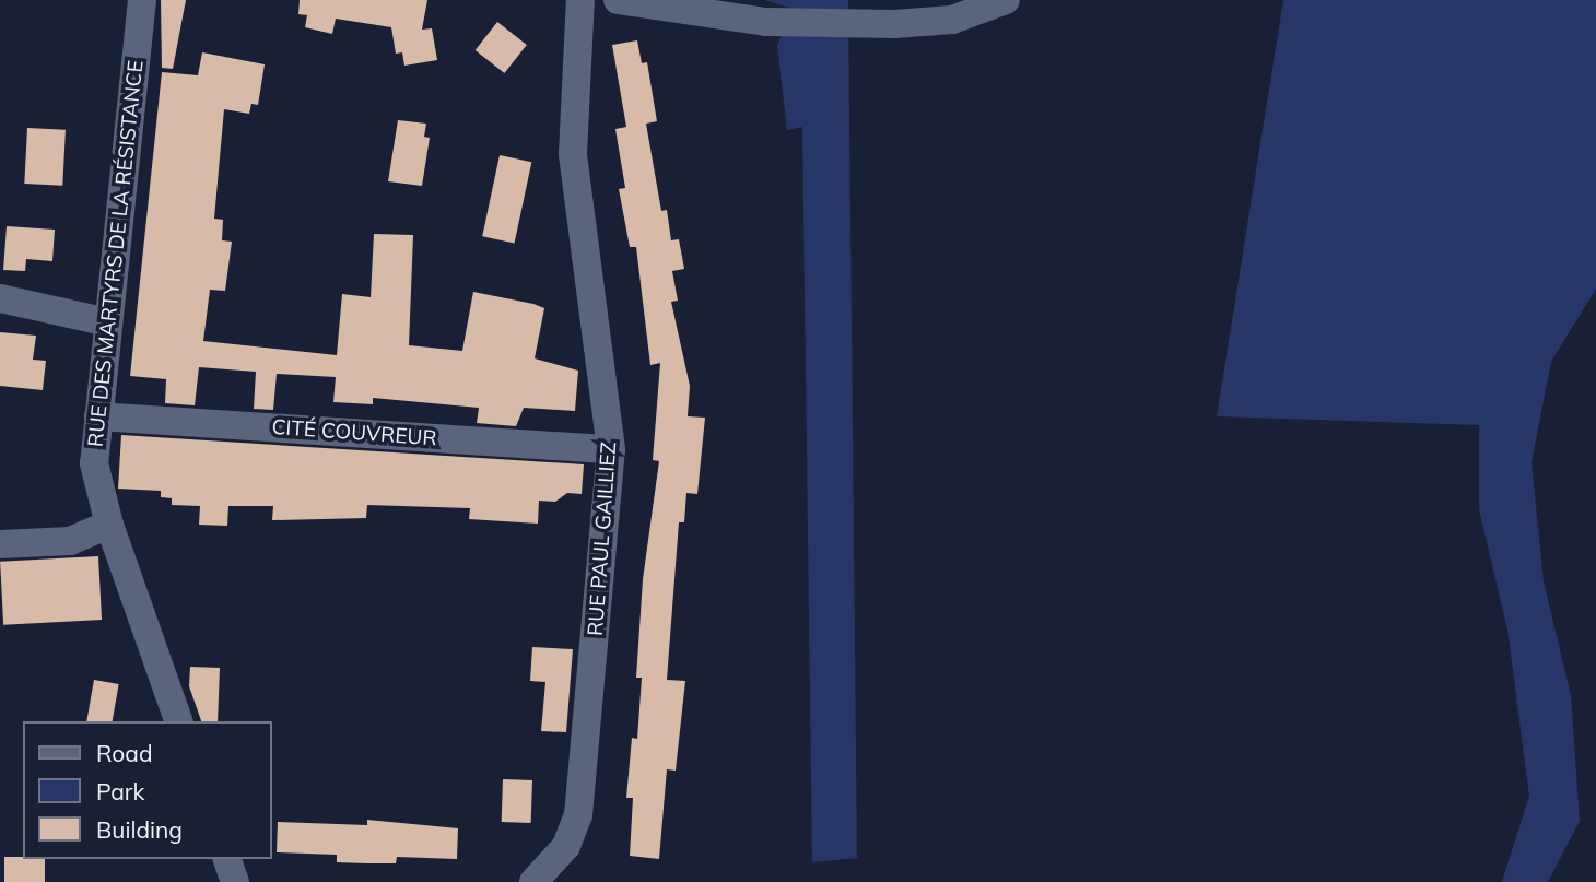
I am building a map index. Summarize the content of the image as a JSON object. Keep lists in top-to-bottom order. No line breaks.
{"streets":{"street":["RUE DES MARTYRS DE LA RÉSISTANCE","CITÉ COUVREUR","RUE PAUL GAILLIEZ"]},"crossings":[["RUE DES MARTYRS DE LA RÉSISTANCE","CITÉ COUVREUR"],["CITÉ COUVREUR","RUE PAUL GAILLIEZ"]],"legend":["Road","Park","Building"]}
